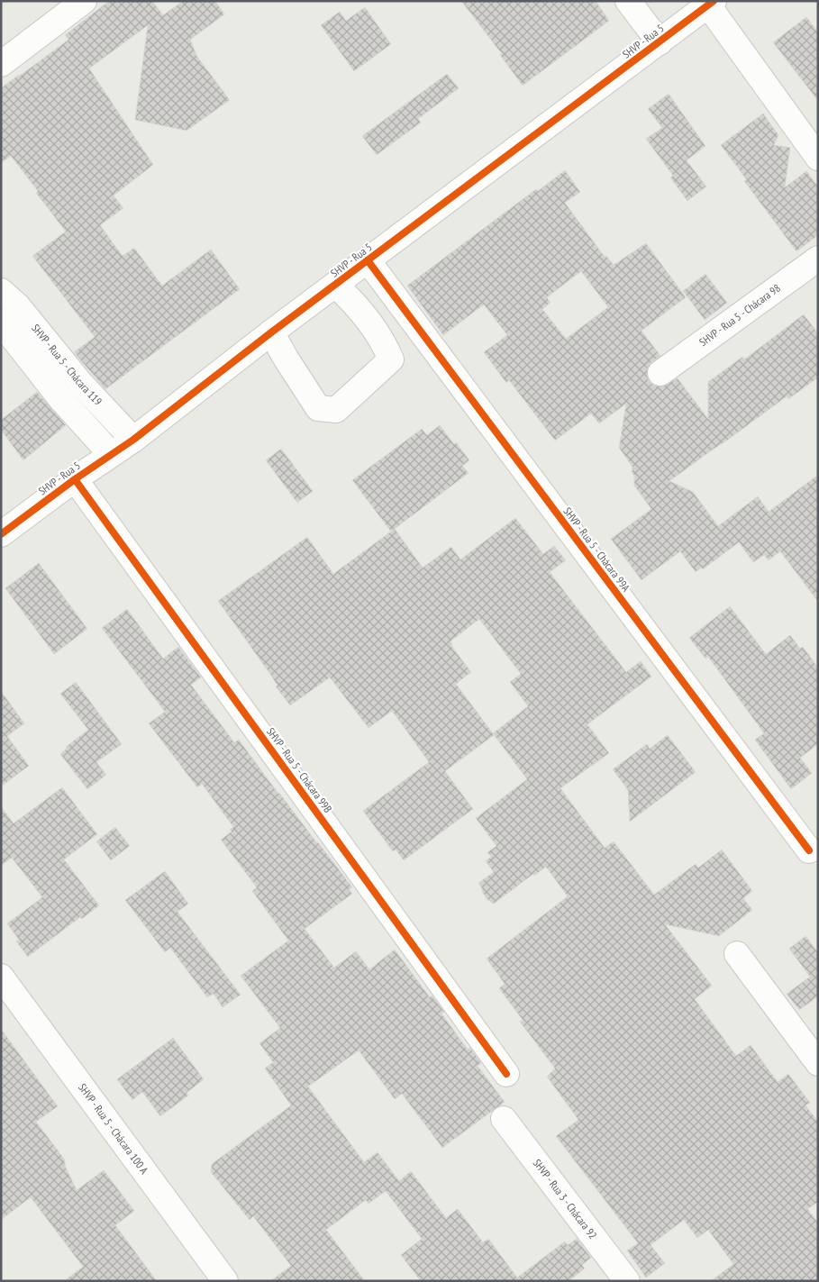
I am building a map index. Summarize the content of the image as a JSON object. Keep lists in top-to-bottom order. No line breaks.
{"streets":{"street":["SHVP - Rua 5","SHVP - Rua 5 - Chácara 98","SHVP - Rua 5 - Chácara 119","SHVP - Rua 5 - Chácara 99A","SHVP - Rua 5 - Chácara 99B","SHVP - Rua 5 - Chácara 100 A","SHVP - Rua 3 - Chácara 92"]},"crossings":[["SHVP - Rua 5","SHVP - Rua 5 - Chácara 119"],["SHVP - Rua 5","SHVP - Rua 5 - Chácara 99A"],["SHVP - Rua 5","SHVP - Rua 5 - Chácara 99B"]]}
